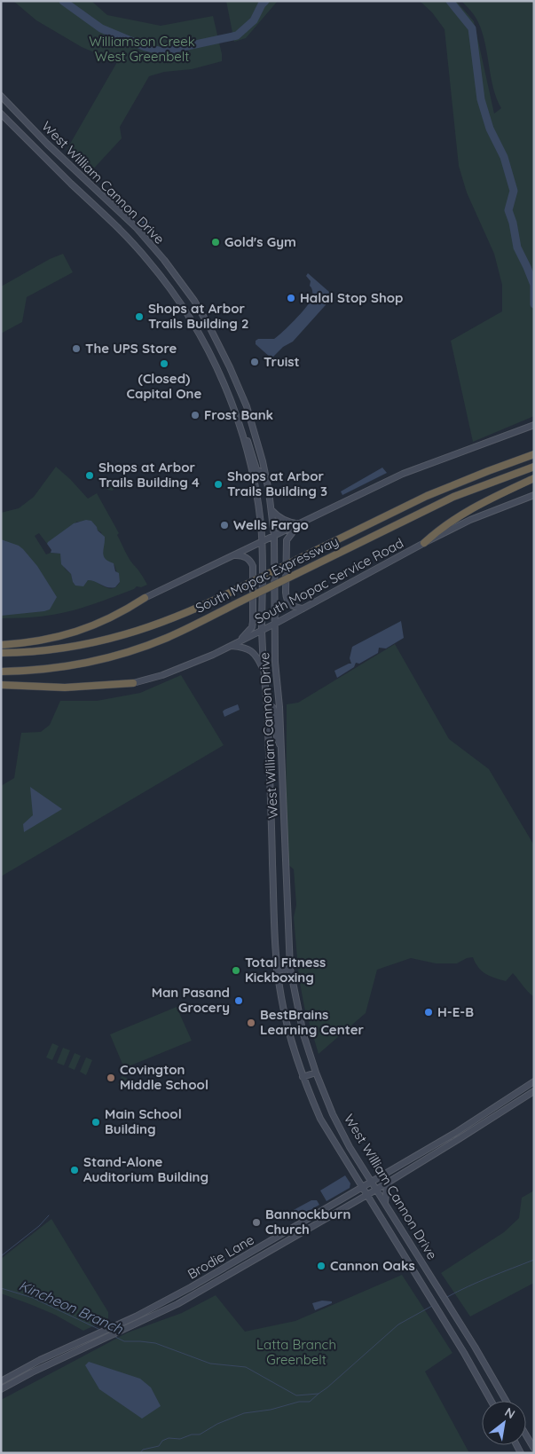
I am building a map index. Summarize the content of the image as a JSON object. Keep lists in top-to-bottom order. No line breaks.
{"streets":{"highway":["South Mopac Expressway"],"main road":["West William Cannon Drive","South Mopac Service Road","Brodie Lane"]},"crossings":[["West William Cannon Drive","South Mopac Service Road"],["West William Cannon Drive","Brodie Lane"]],"water":["Kincheon Branch"],"parks":["Williamson Creek West Greenbelt","Latta Branch Greenbelt"],"places":["Gold's Gym","Halal Stop Shop","Shops at Arbor Trails Building 2","The UPS Store","Truist","(Closed) Capital One","Frost Bank","Shops at Arbor Trails Building 4","Shops at Arbor Trails Building 3","Wells Fargo","Total Fitness Kickboxing","Man Pasand Grocery","H-E-B","BestBrains Learning Center","Covington Middle School","Main School Building","Stand-Alone Auditorium Building","Bannockburn Church","Cannon Oaks"],"north":"top right"}
